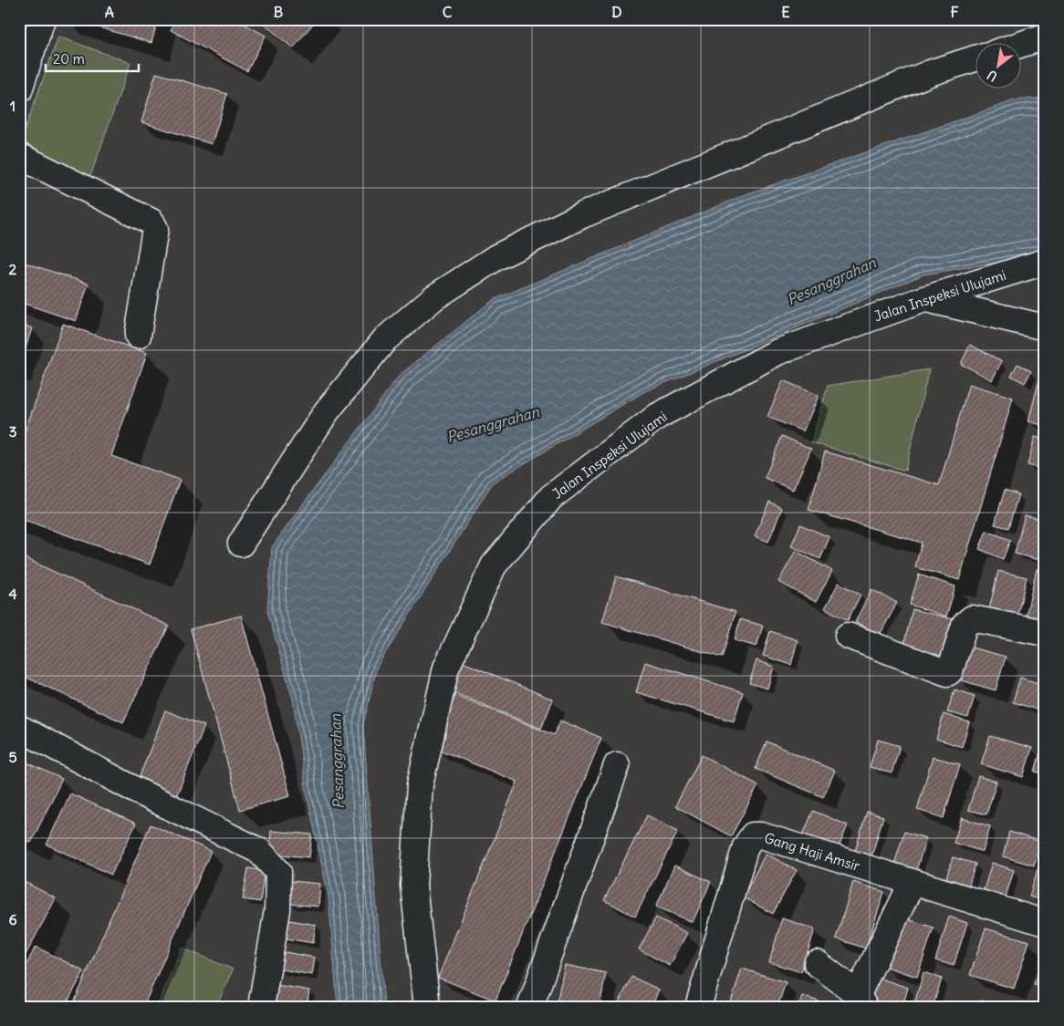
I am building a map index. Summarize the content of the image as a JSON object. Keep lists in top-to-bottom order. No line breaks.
{"streets":{"street":["Jalan Inspeksi Ulujami","Gang Haji Amsir"]},"water":["Pesanggrahan"],"scale_bar":"20 m","north":"bottom left","grid":{"columns":["A","B","C","D","E","F"],"rows":["1","2","3","4","5","6"]}}
